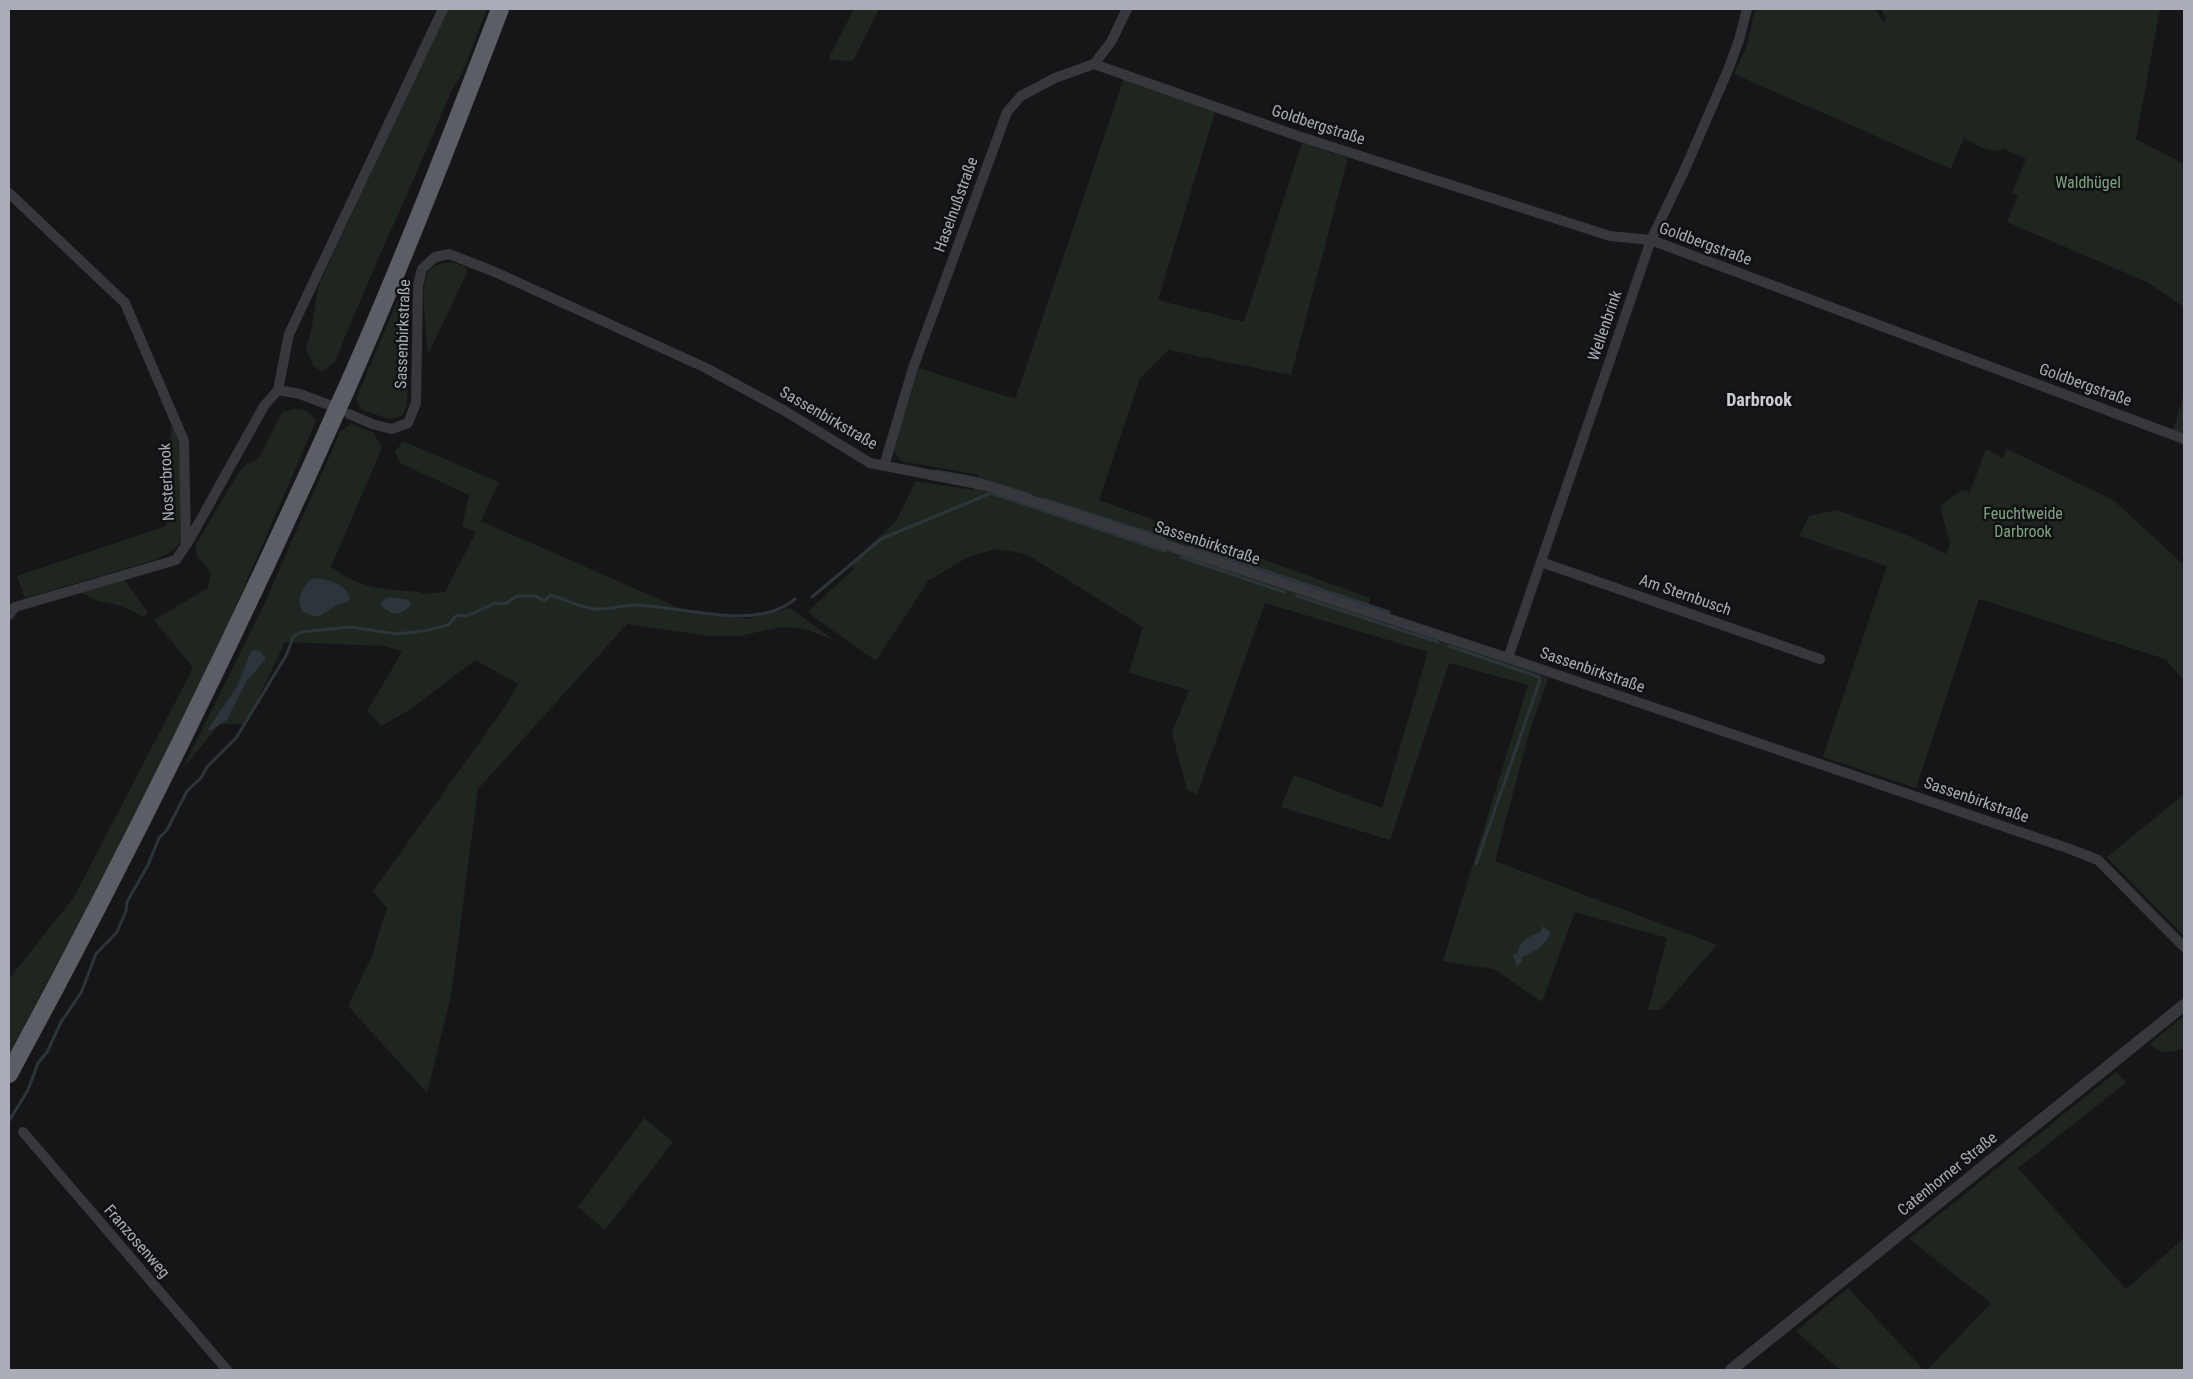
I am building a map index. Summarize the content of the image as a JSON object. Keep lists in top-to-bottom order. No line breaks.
{"streets":{"street":["Goldbergstraße","Haselnußstraße","Wellenbrink","Sassenbirkstraße","Nosterbrook","Am Sternbusch","Catenhorner Straße","Franzosenweg"]},"crossings":[["Goldbergstraße","Haselnußstraße"],["Goldbergstraße","Wellenbrink"],["Haselnußstraße","Sassenbirkstraße"],["Wellenbrink","Sassenbirkstraße"],["Wellenbrink","Am Sternbusch"]],"districts":["Darbrook"],"parks":["Waldhügel","Feuchtweide Darbrook"]}
